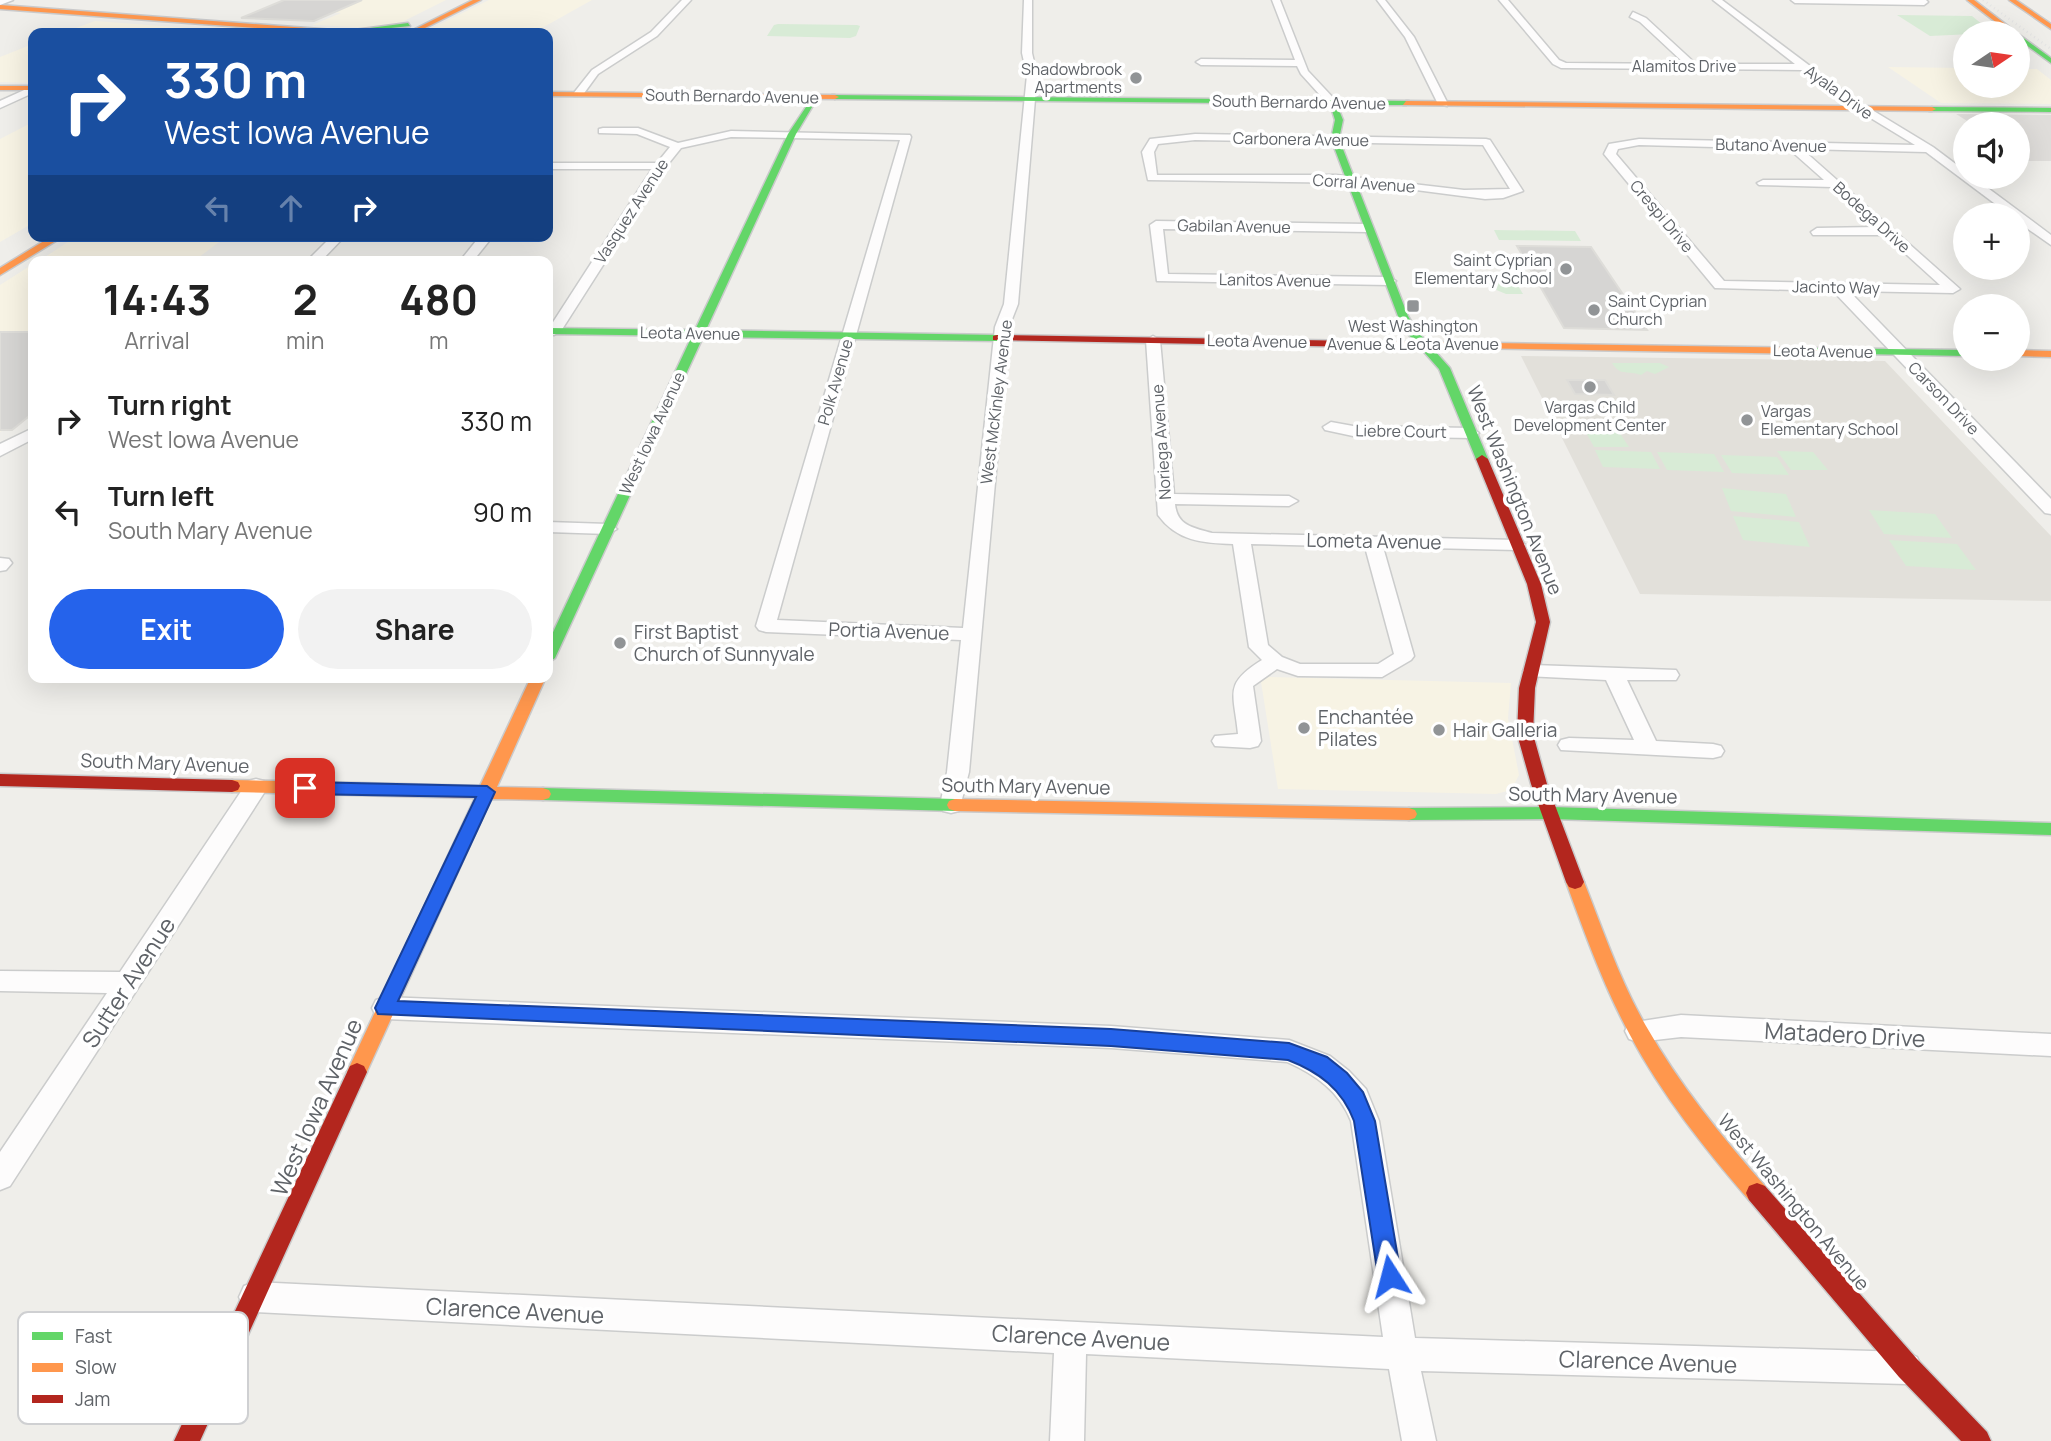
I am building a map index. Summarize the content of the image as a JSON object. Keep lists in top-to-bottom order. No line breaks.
{"streets":{"main road":["South Bernardo Avenue","Leota Avenue","West Iowa Avenue","West Washington Avenue","South Mary Avenue"],"street":["Alamitos Drive","Ayala Drive","Carbonera Avenue","Butano Avenue","Corral Avenue","Vasquez Avenue","Crespi Drive","Bodega Drive","Gabilan Avenue","Lanitos Avenue","Jacinto Way","Polk Avenue","Carson Drive","West McKinley Avenue","Liebre Court","Noriega Avenue","Lometa Avenue","Portia Avenue","Sutter Avenue","Matadero Drive","Clarence Avenue"]},"crossings":[["Alamitos Drive","Ayala Drive"],["Ayala Drive","South Bernardo Avenue"],["Ayala Drive","Butano Avenue"],["South Bernardo Avenue","West McKinley Avenue"],["South Bernardo Avenue","West Iowa Avenue"],["South Bernardo Avenue","West Washington Avenue"],["Carbonera Avenue","Corral Avenue"],["Carbonera Avenue","West Washington Avenue"],["Butano Avenue","Crespi Drive"],["Butano Avenue","Bodega Drive"],["Corral Avenue","West Washington Avenue"],["Vasquez Avenue","Polk Avenue"],["Vasquez Avenue","West Iowa Avenue"],["Crespi Drive","Jacinto Way"],["Bodega Drive","Jacinto Way"],["Gabilan Avenue","Lanitos Avenue"],["Gabilan Avenue","West Washington Avenue"],["Lanitos Avenue","West Washington Avenue"],["Jacinto Way","Carson Drive"],["Leota Avenue","Polk Avenue"],["Leota Avenue","Carson Drive"],["Leota Avenue","West McKinley Avenue"],["Leota Avenue","West Iowa Avenue"],["Leota Avenue","Noriega Avenue"],["Leota Avenue","West Washington Avenue"],["Polk Avenue","Portia Avenue"],["West McKinley Avenue","Portia Avenue"],["West McKinley Avenue","South Mary Avenue"],["Liebre Court","West Washington Avenue"],["West Iowa Avenue","South Mary Avenue"],["West Iowa Avenue","Clarence Avenue"],["Noriega Avenue","Lometa Avenue"],["West Washington Avenue","Lometa Avenue"],["West Washington Avenue","South Mary Avenue"],["West Washington Avenue","Matadero Drive"],["West Washington Avenue","Clarence Avenue"],["South Mary Avenue","Sutter Avenue"]],"places":{"other":["Shadowbrook Apartments","Saint Cyprian Elementary School","Saint Cyprian Church","Vargas Child Development Center","Vargas Elementary School","First Baptist Church of Sunnyvale","Enchantée Pilates","Hair Galleria"],"transit":["West Washington Avenue & Leota Avenue"]},"legend":["Fast","Slow","Jam"],"north":"right","page":{"map_buttons":["+","−"],"turn":["330 m","West Iowa Avenue"],"eta":["14:43","Arrival","2","min","480","m"],"list":[{"name":"Turn right","note":"West Iowa Avenue","value":"330 m"},{"name":"Turn left","note":"South Mary Avenue","value":"90 m"}],"buttons":["Exit","Share"]}}
